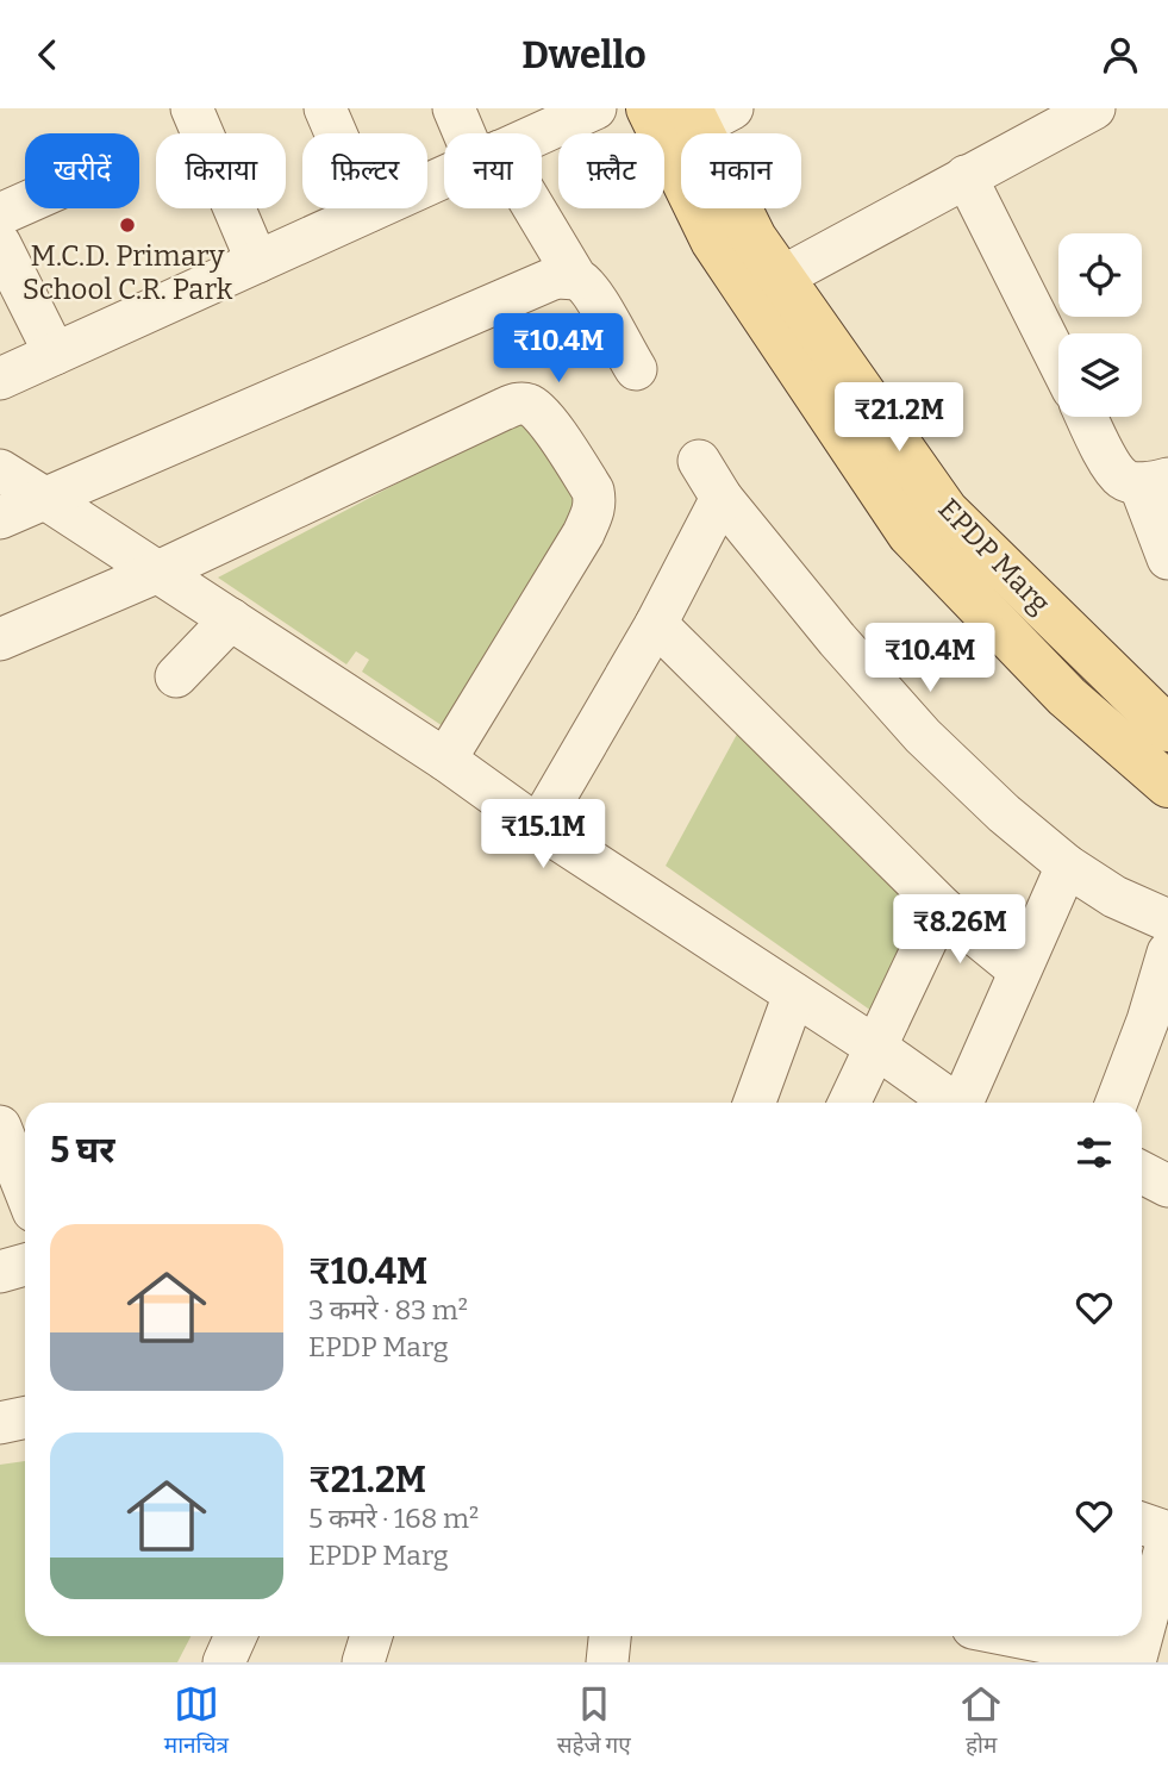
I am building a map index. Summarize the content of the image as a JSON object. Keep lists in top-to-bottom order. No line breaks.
{"streets":{"main road":["EPDP Marg"]},"places":["M.C.D. Primary School C.R. Park"],"page":{"header":"Dwello","chip":["खरीदें","किराया","फ़िल्टर","नया","फ़्लैट","मकान"],"price":["₹10.4M","₹21.2M","₹10.4M","₹15.1M","₹8.26M"],"heading":"5 घर","list":[{"name":"₹10.4M","note":"3 कमरे · 83 m² · EPDP Marg"},{"name":"₹21.2M","note":"5 कमरे · 168 m² · EPDP Marg"}],"tabs":["मानचित्र","सहेजे गए","होम"]}}
